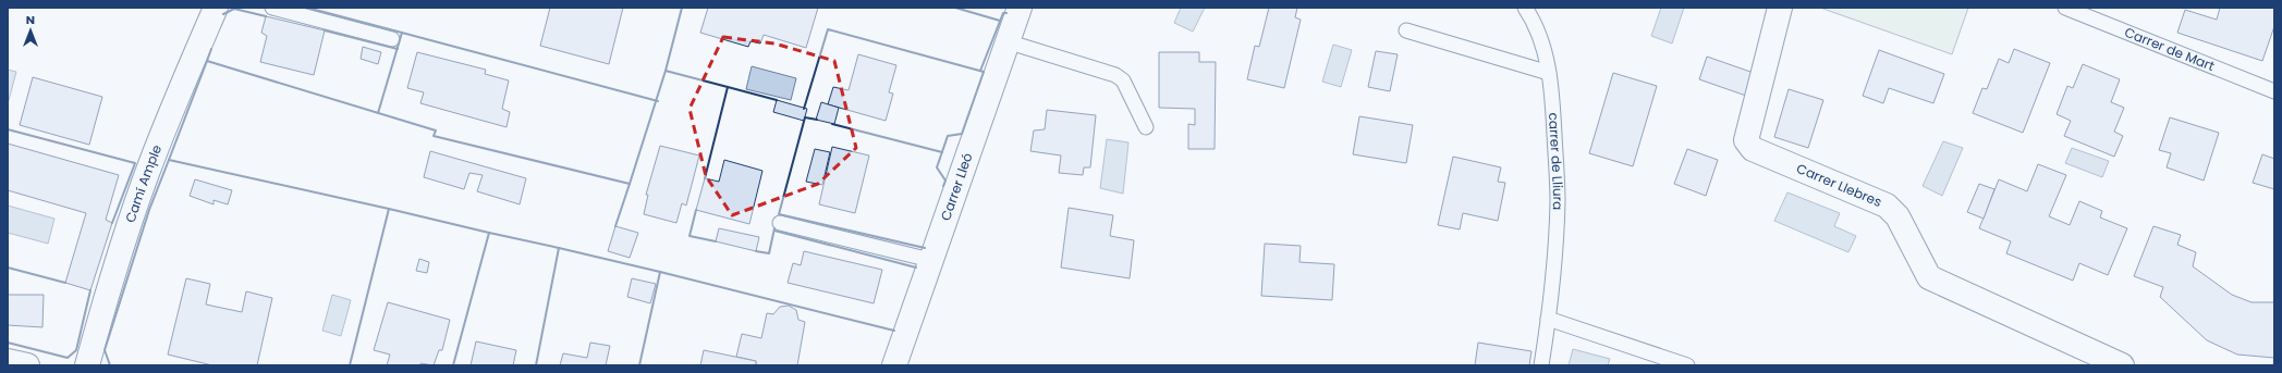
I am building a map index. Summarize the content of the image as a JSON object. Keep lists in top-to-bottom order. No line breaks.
{"streets":{"street":["Camí Ample","Carrer Lleó","Carrer Llebres"],"lane":["Carrer de Mart","carrer de Lliura"]},"north":"top"}
